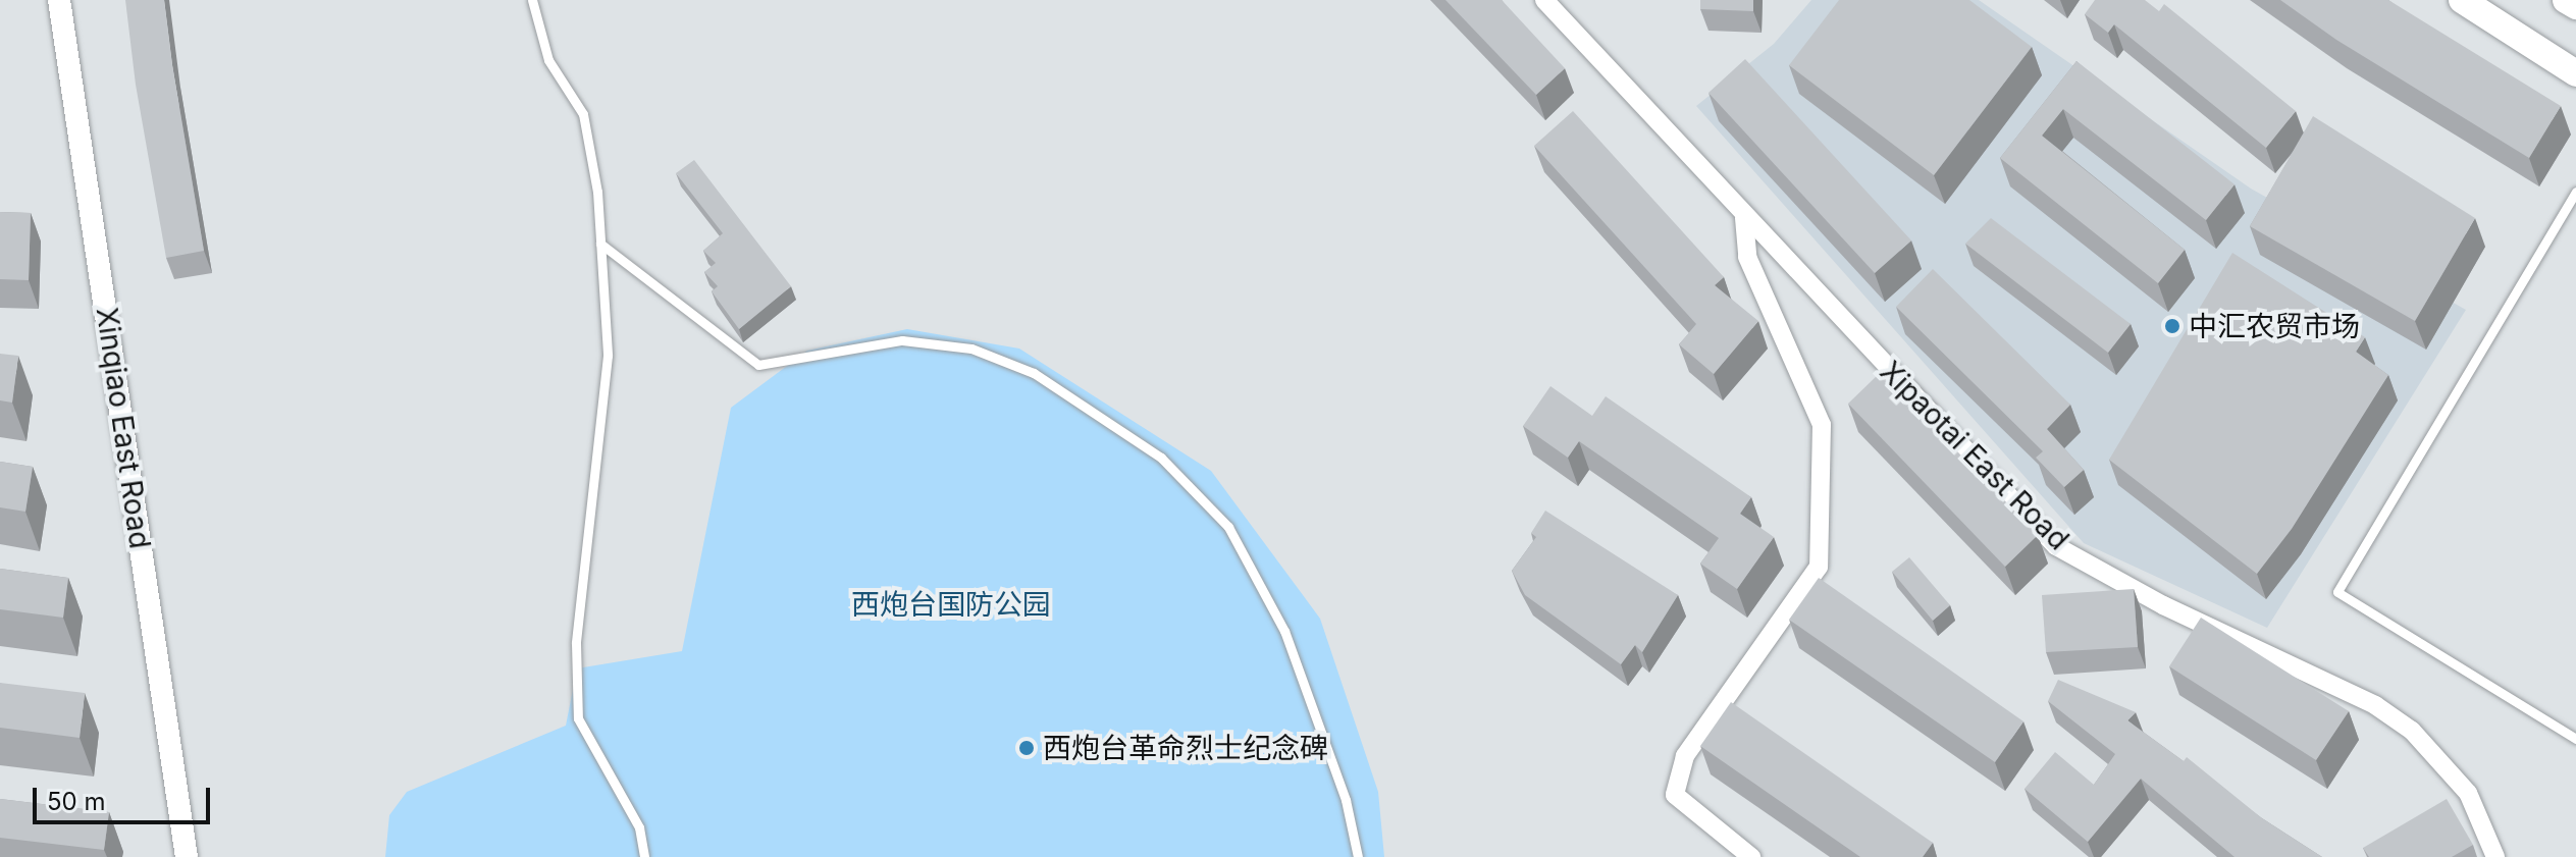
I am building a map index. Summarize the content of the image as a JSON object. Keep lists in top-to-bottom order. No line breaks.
{"streets":{"street":["Xinqiao East Road","Xipaotai East Road"]},"parks":["西炮台国防公园"],"places":["中汇农贸市场","西炮台革命烈士纪念碑"],"scale_bar":"50 m"}
